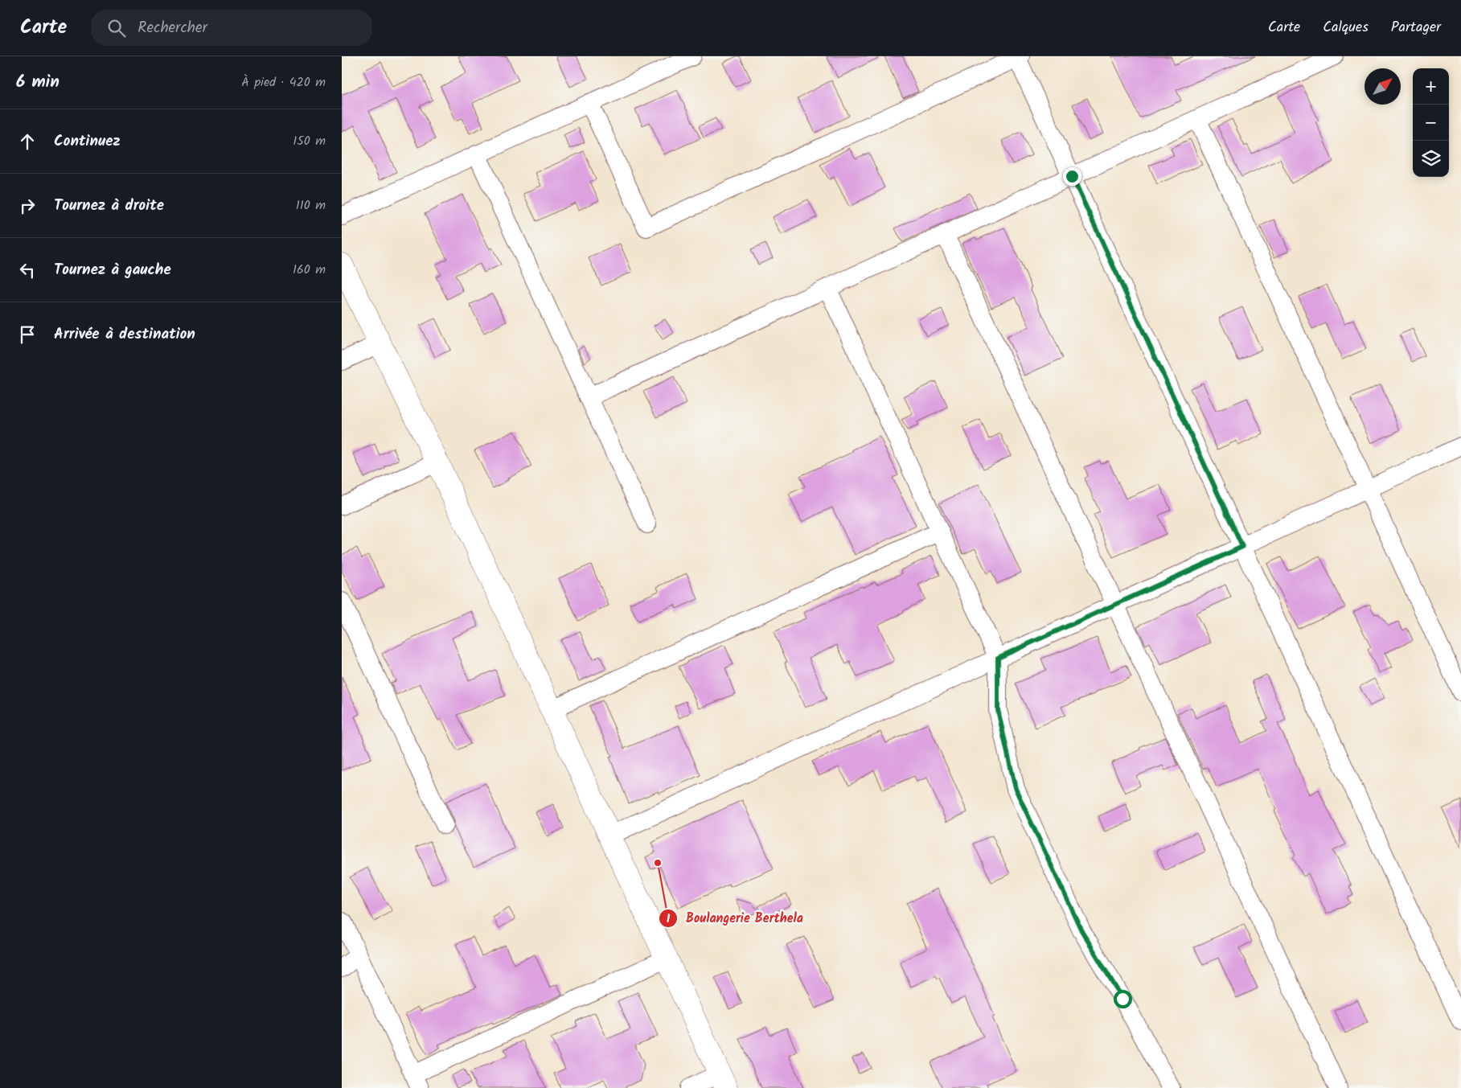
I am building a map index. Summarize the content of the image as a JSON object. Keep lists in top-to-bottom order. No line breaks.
{"places":["Boulangerie Berthela"],"north":"top right","page":{"header":"Carte","search":"Rechercher","nav":["Carte","Calques","Partager"],"heading":["6 min","À pied · 420 m"],"map_buttons":["+","−"],"list":[["Continuez","150 m"],["Tournez à droite","110 m"],["Tournez à gauche","160 m"],"Arrivée à destination"]}}
